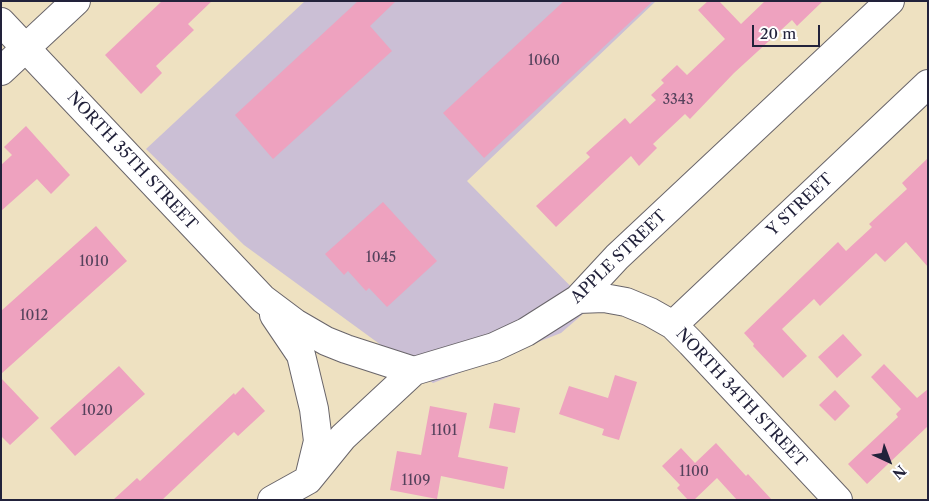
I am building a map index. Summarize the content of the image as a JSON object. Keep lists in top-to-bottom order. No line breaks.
{"streets":{"street":["NORTH 35TH STREET","Y STREET","APPLE STREET","NORTH 34TH STREET"]},"crossings":[["NORTH 35TH STREET","APPLE STREET"],["Y STREET","NORTH 34TH STREET"],["APPLE STREET","NORTH 34TH STREET"]],"house_numbers":["1060","3343","1045","1010","1012","1020","1101","1100","1109"],"scale_bar":"20 m","north":"bottom right"}
